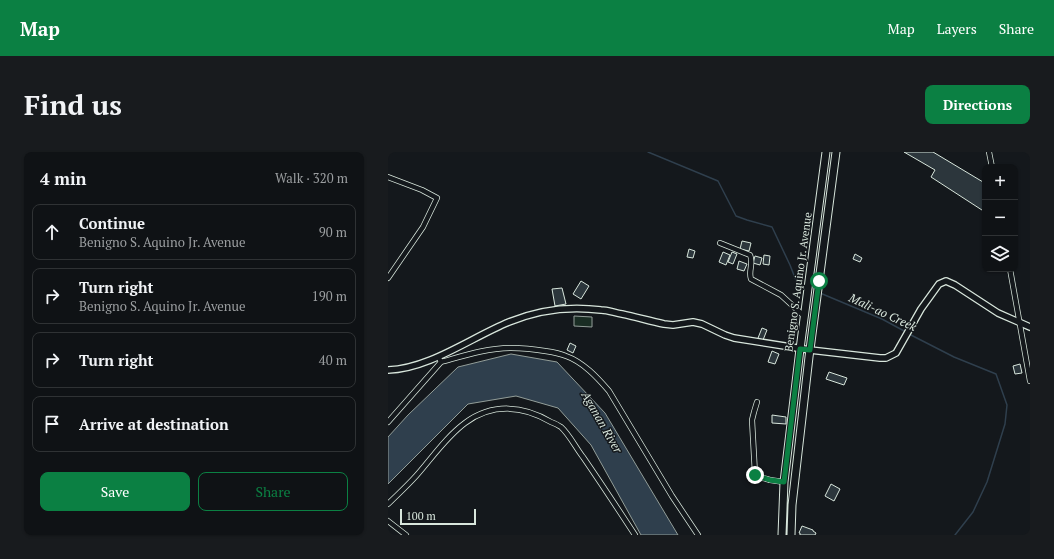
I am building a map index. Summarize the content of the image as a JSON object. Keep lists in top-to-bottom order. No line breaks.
{"streets":{"main road":["Benigno S. Aquino Jr. Avenue"]},"water":["Mali-ao Creek","Aganan River"],"scale_bar":"100 m","page":{"header":"Map","nav":["Map","Layers","Share"],"buttons":["Directions",["Save","Share"]],"title":"Find us","heading":["4 min","Walk · 320 m"],"map_buttons":["+","−"],"list":[["Continue","Benigno S. Aquino Jr. Avenue","90 m"],["Turn right","Benigno S. Aquino Jr. Avenue","190 m"],["Turn right","40 m"],"Arrive at destination"],"scale":"100 m"}}
